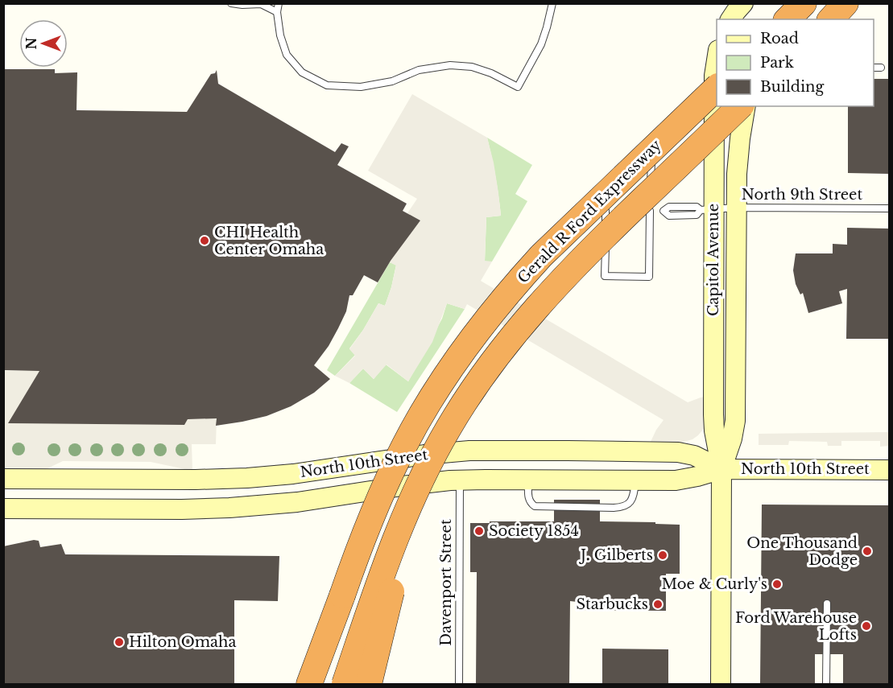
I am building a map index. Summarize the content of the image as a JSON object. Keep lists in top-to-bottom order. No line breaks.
{"streets":{"highway":["Gerald R Ford Expressway"],"main road":["Capitol Avenue","North 10th Street"],"lane":["North 9th Street","Davenport Street"]},"crossings":[["North 9th Street","Capitol Avenue"],["Capitol Avenue","North 10th Street"],["North 10th Street","Davenport Street"]],"places":["CHI Health Center Omaha","Society 1854","One Thousand Dodge","J. Gilberts","Moe & Curly's","Starbucks","Ford Warehouse Lofts","Hilton Omaha"],"legend":["Road","Park","Building"],"north":"left"}
